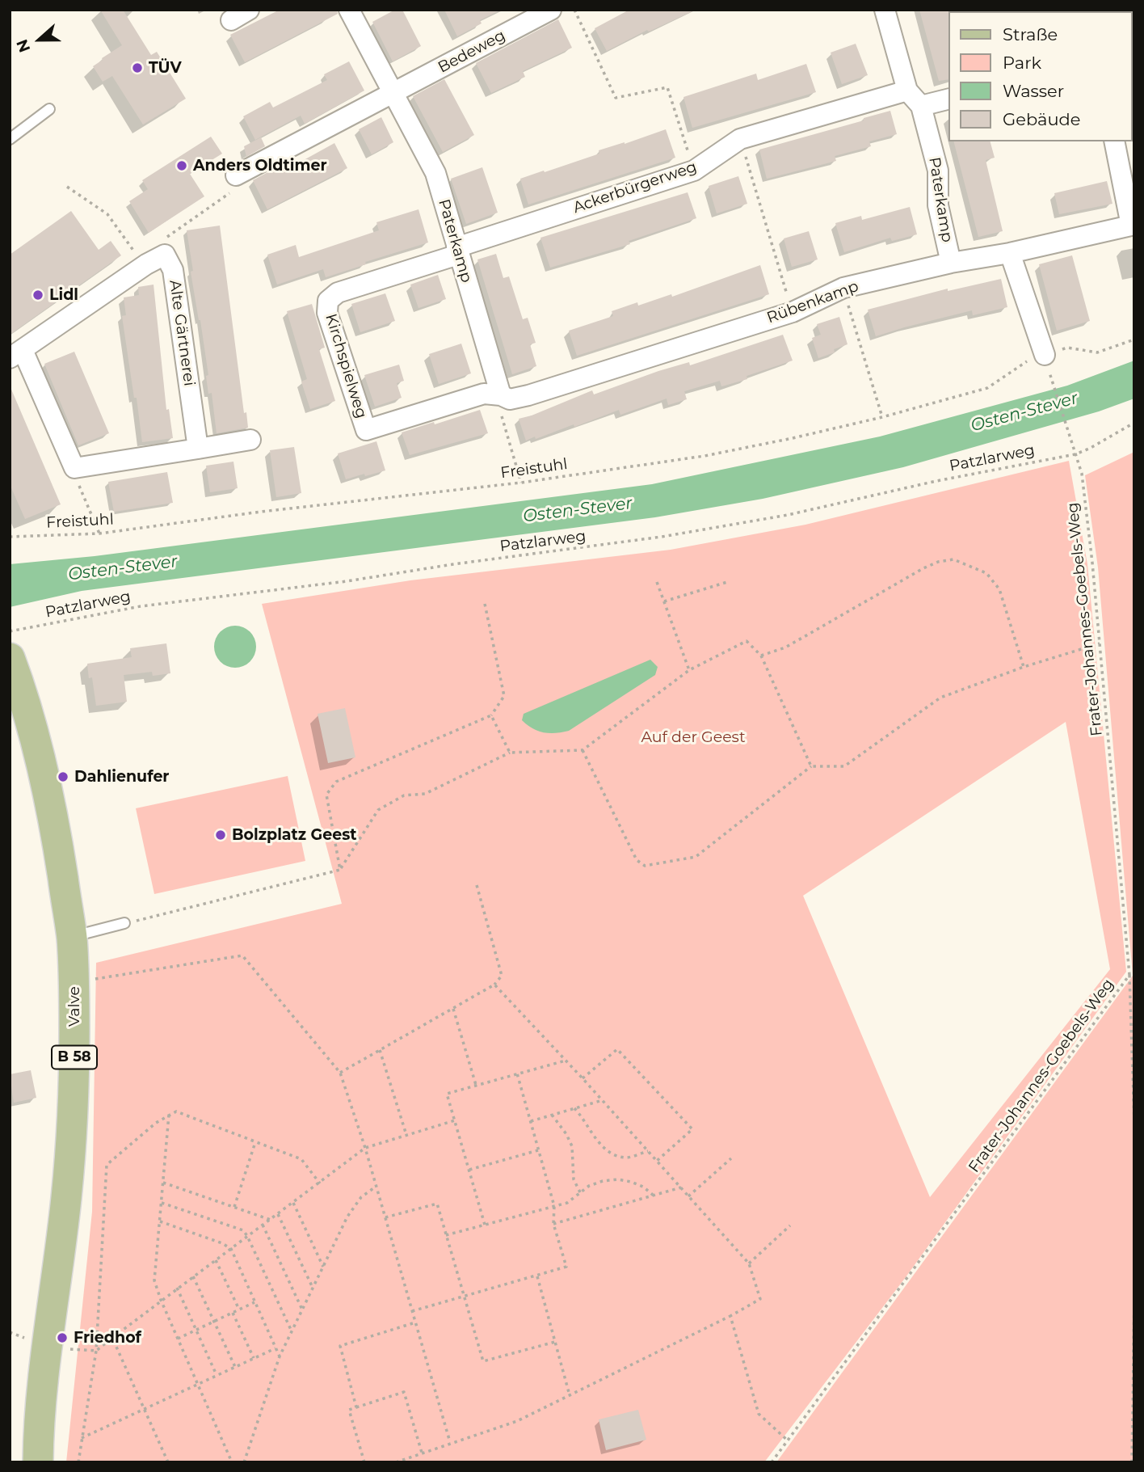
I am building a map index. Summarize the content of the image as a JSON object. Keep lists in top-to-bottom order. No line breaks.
{"streets":{"main road":["Valve","B 58"],"street":["Bedeweg","Ackerbürgerweg","Paterkamp","Rübenkamp","Alte Gärtnerei","Kirchspielweg"],"path":["Patzlarweg","Freistuhl","Frater-Johannes-Goebels-Weg"]},"crossings":[["Bedeweg","Paterkamp"],["Ackerbürgerweg","Paterkamp"],["Ackerbürgerweg","Kirchspielweg"],["Paterkamp","Rübenkamp"],["Paterkamp","Kirchspielweg"],["Rübenkamp","Kirchspielweg"],["Patzlarweg","Frater-Johannes-Goebels-Weg"],["Freistuhl","Frater-Johannes-Goebels-Weg"]],"water":["Osten-Stever"],"parks":["Auf der Geest"],"places":["TÜV","Anders Oldtimer","Lidl","Dahlienufer","Bolzplatz Geest","Friedhof"],"legend":["Straße","Park","Wasser","Gebäude"],"north":"left"}
